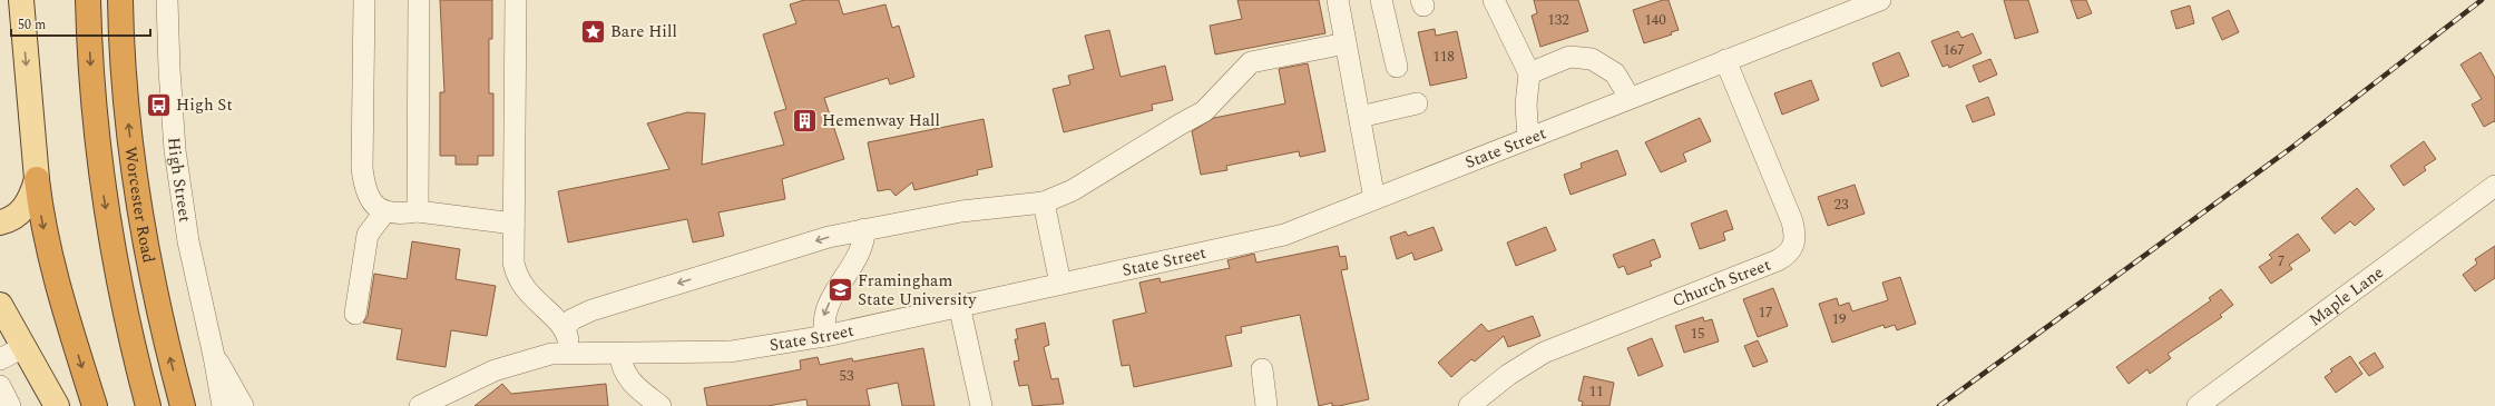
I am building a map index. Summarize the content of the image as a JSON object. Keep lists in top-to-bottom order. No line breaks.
{"streets":{"highway":["Worcester Road"],"street":["State Street","High Street","Church Street","Maple Lane"]},"crossings":[["State Street","Church Street"]],"places":{"place":["Bare Hill"],"bus stop":["High St"],"building":["Hemenway Hall"],"school or university":["Framingham State University"]},"house_numbers":["132","140","167","118","23","7","17","19","15","53","11"],"scale_bar":"50 m"}
